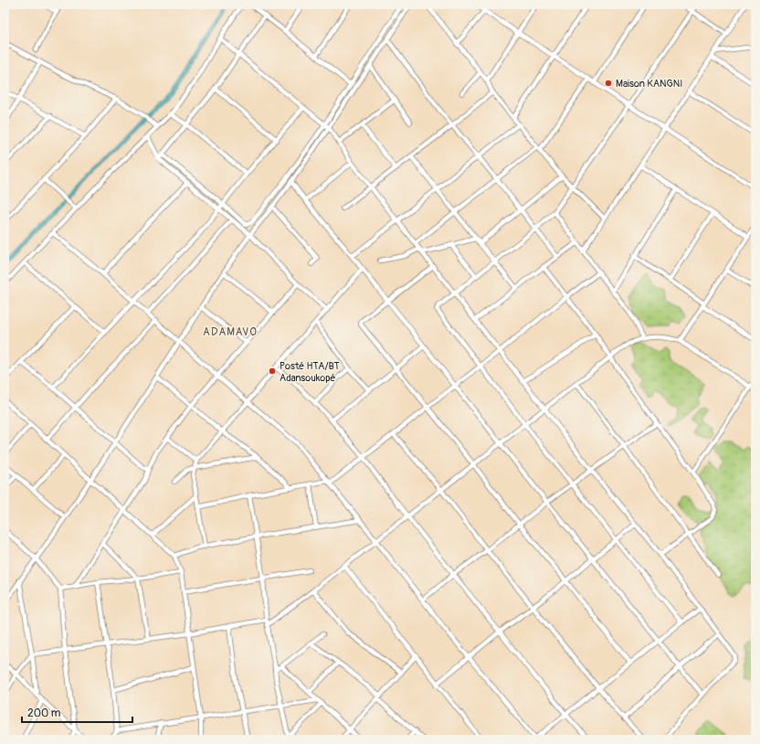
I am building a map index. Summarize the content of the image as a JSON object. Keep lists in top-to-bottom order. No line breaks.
{"districts":["ADAMAVO"],"places":["Maison KANGNI","Posté HTA/BT Adansoukopé"],"scale_bar":"200 m"}
